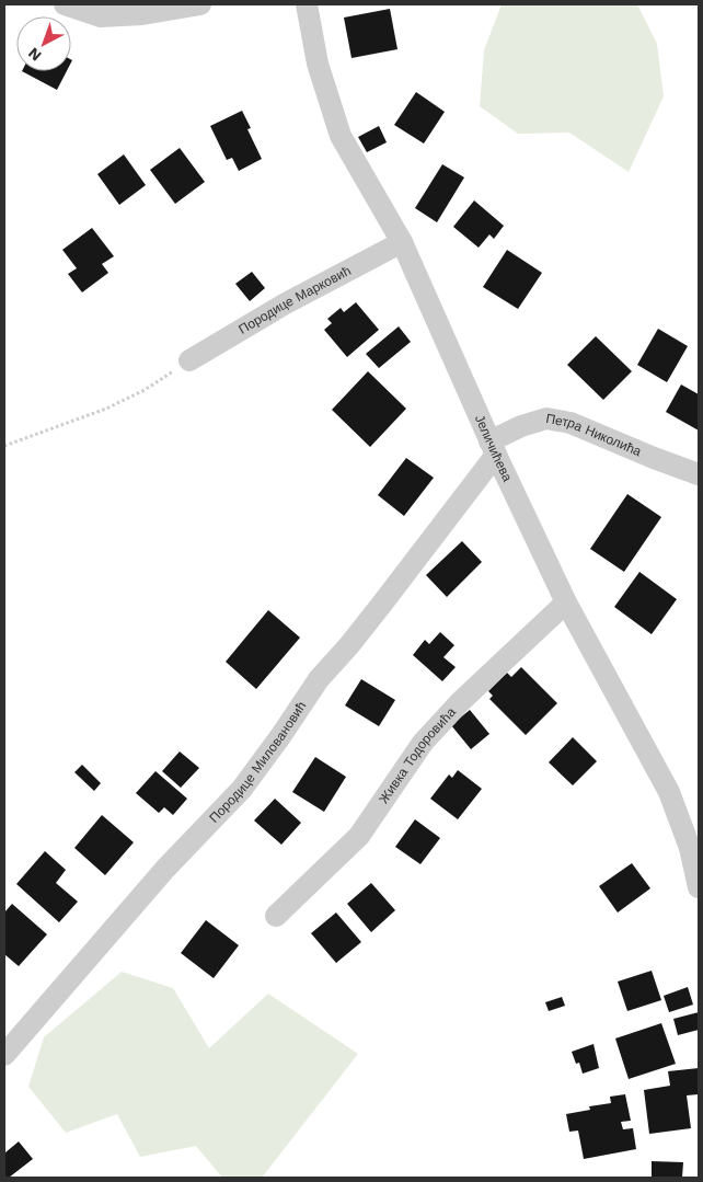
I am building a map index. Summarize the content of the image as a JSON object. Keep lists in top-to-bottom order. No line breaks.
{"streets":{"street":["Породице Марковић","Петра Николића","Јеличићева","Живка Тодоровића","Породице Миловановић"]},"crossings":[["Породице Марковић","Јеличићева"],["Петра Николића","Јеличићева"],["Петра Николића","Породице Миловановић"],["Јеличићева","Живка Тодоровића"],["Јеличићева","Породице Миловановић"]],"north":"bottom left"}
